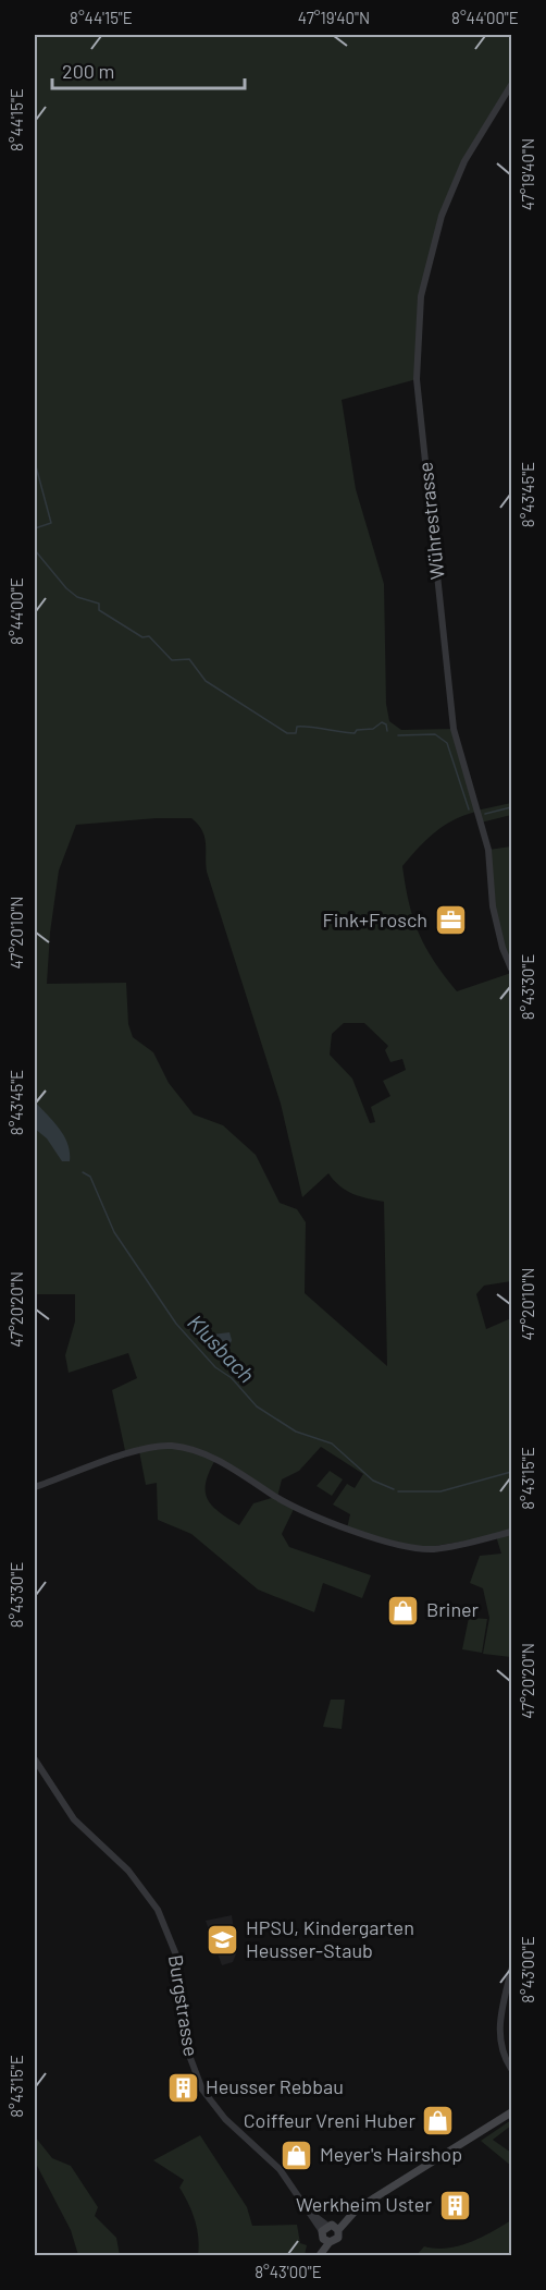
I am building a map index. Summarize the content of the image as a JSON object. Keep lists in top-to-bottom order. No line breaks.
{"streets":{"street":["Wührestrasse","Burgstrasse"]},"water":["Klusbach"],"places":{"office":["Fink+Frosch"],"shop":["Briner","Coiffeur Vreni Huber","Meyer's Hairshop"],"school or university":["HPSU, Kindergarten Heusser-Staub"],"building":["Heusser Rebbau","Werkheim Uster"]},"scale_bar":"200 m","coordinates":["8°44'15\"E","47°19'40\"N","8°44'00\"E","8°43'45\"E","47°20'10\"N","8°43'30\"E","47°20'20\"N","8°43'15\"E","8°43'00\"E"]}
